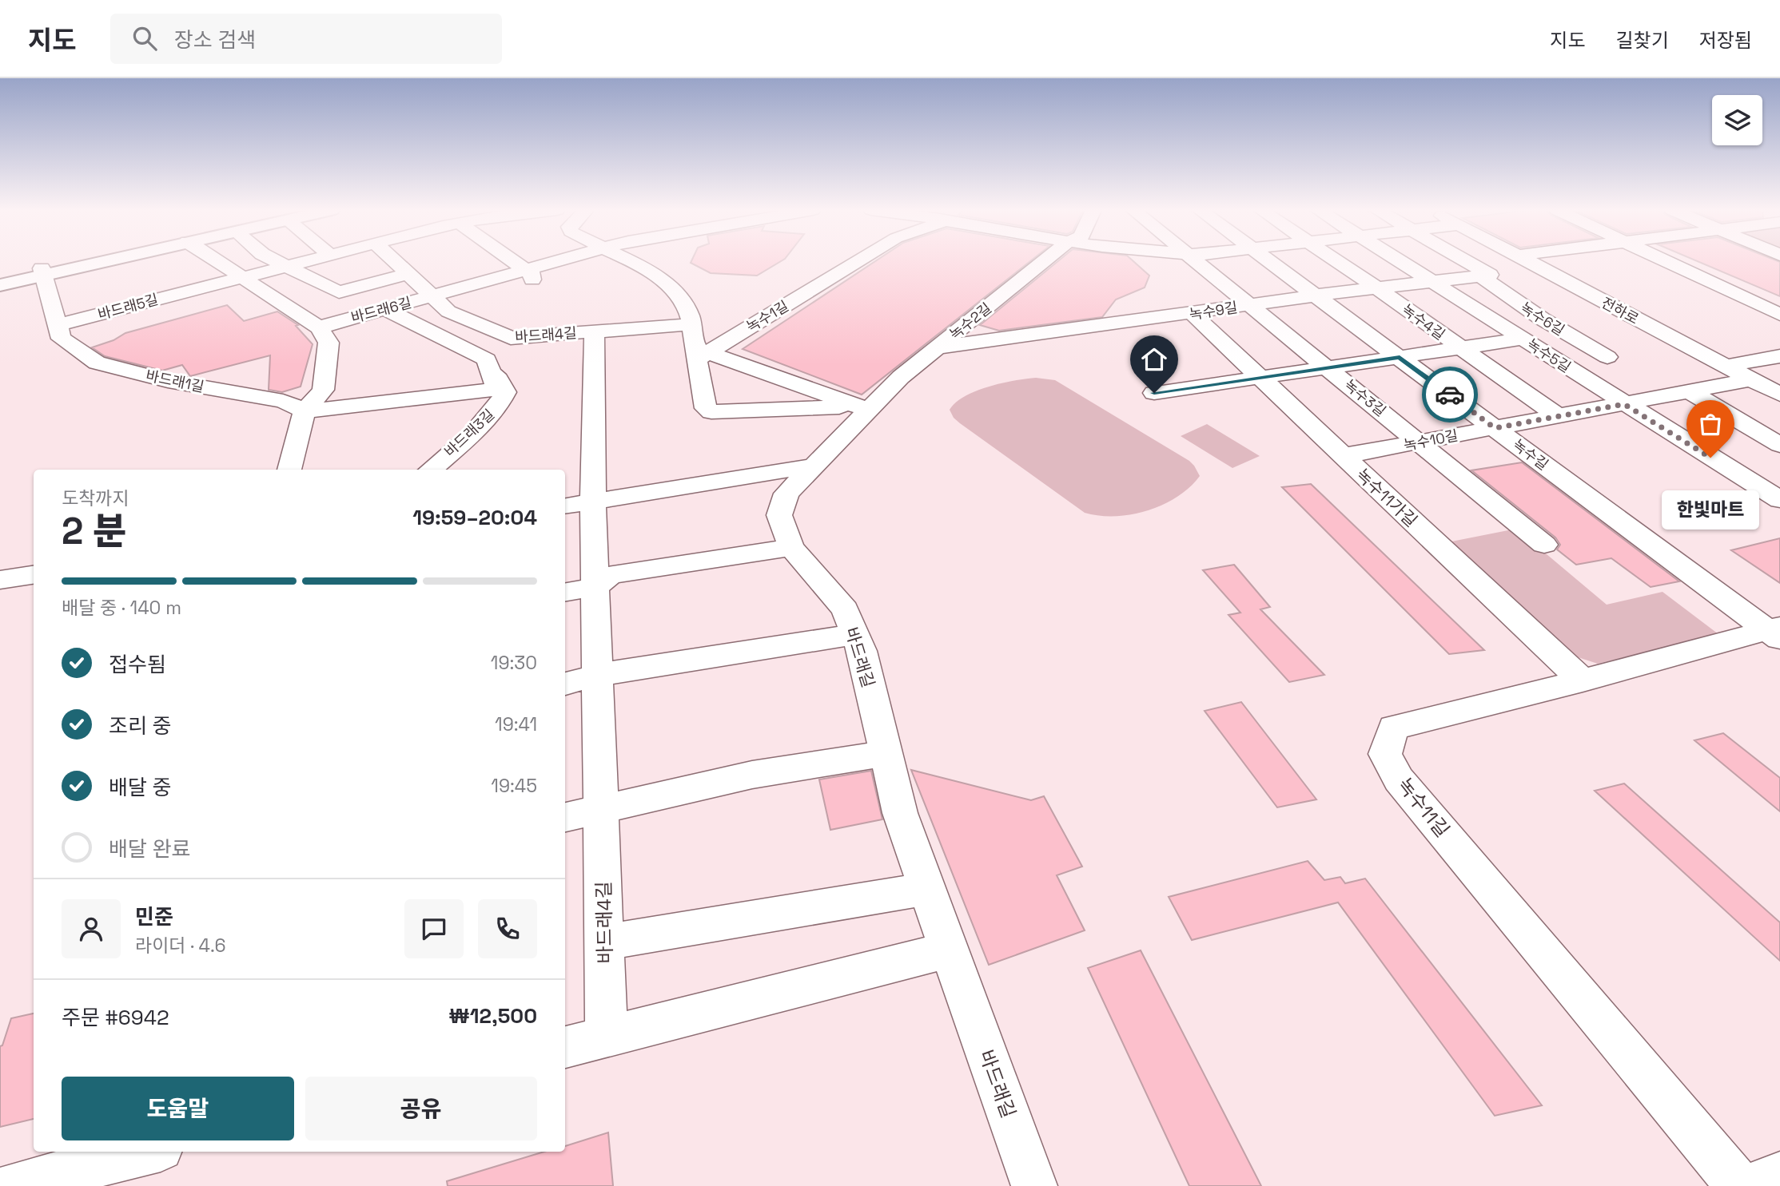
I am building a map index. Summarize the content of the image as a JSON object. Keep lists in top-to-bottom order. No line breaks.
{"streets":{"street":["바드래5길","바드래6길","녹수9길","전하로","녹수1길","녹수6길","녹수2길","녹수4길","바드래4길","녹수5길","바드래1길","녹수3길","바드래3길","녹수10길","녹수길","녹수11가길","바드래길","녹수11길"]},"crossings":[["바드래5길","바드래1길"],["바드래6길","바드래4길"],["녹수9길","녹수6길"],["녹수9길","녹수2길"],["녹수9길","녹수4길"],["녹수9길","녹수5길"],["녹수9길","녹수3길"],["녹수9길","녹수길"],["녹수9길","녹수11가길"],["전하로","녹수10길"],["녹수2길","바드래길"],["녹수4길","녹수10길"],["녹수5길","녹수10길"],["바드래1길","바드래3길"],["녹수3길","녹수10길"],["녹수10길","녹수길"],["녹수10길","녹수11가길"],["녹수길","녹수11길"],["녹수11가길","녹수11길"]],"places":["한빛마트"],"page":{"header":"지도","search":"장소 검색","nav":["지도","길찾기","저장됨"],"heading":["2 분","도착까지","19:59–20:04"],"panel":["민준","라이더 · 4.6","주문 #6942","₩12,500"],"bubble":"한빛마트","bar":"배달 중 · 140 m","list":[["접수됨","19:30"],["조리 중","19:41"],["배달 중","19:45"],"배달 완료"],"buttons":["도움말","공유"]}}
